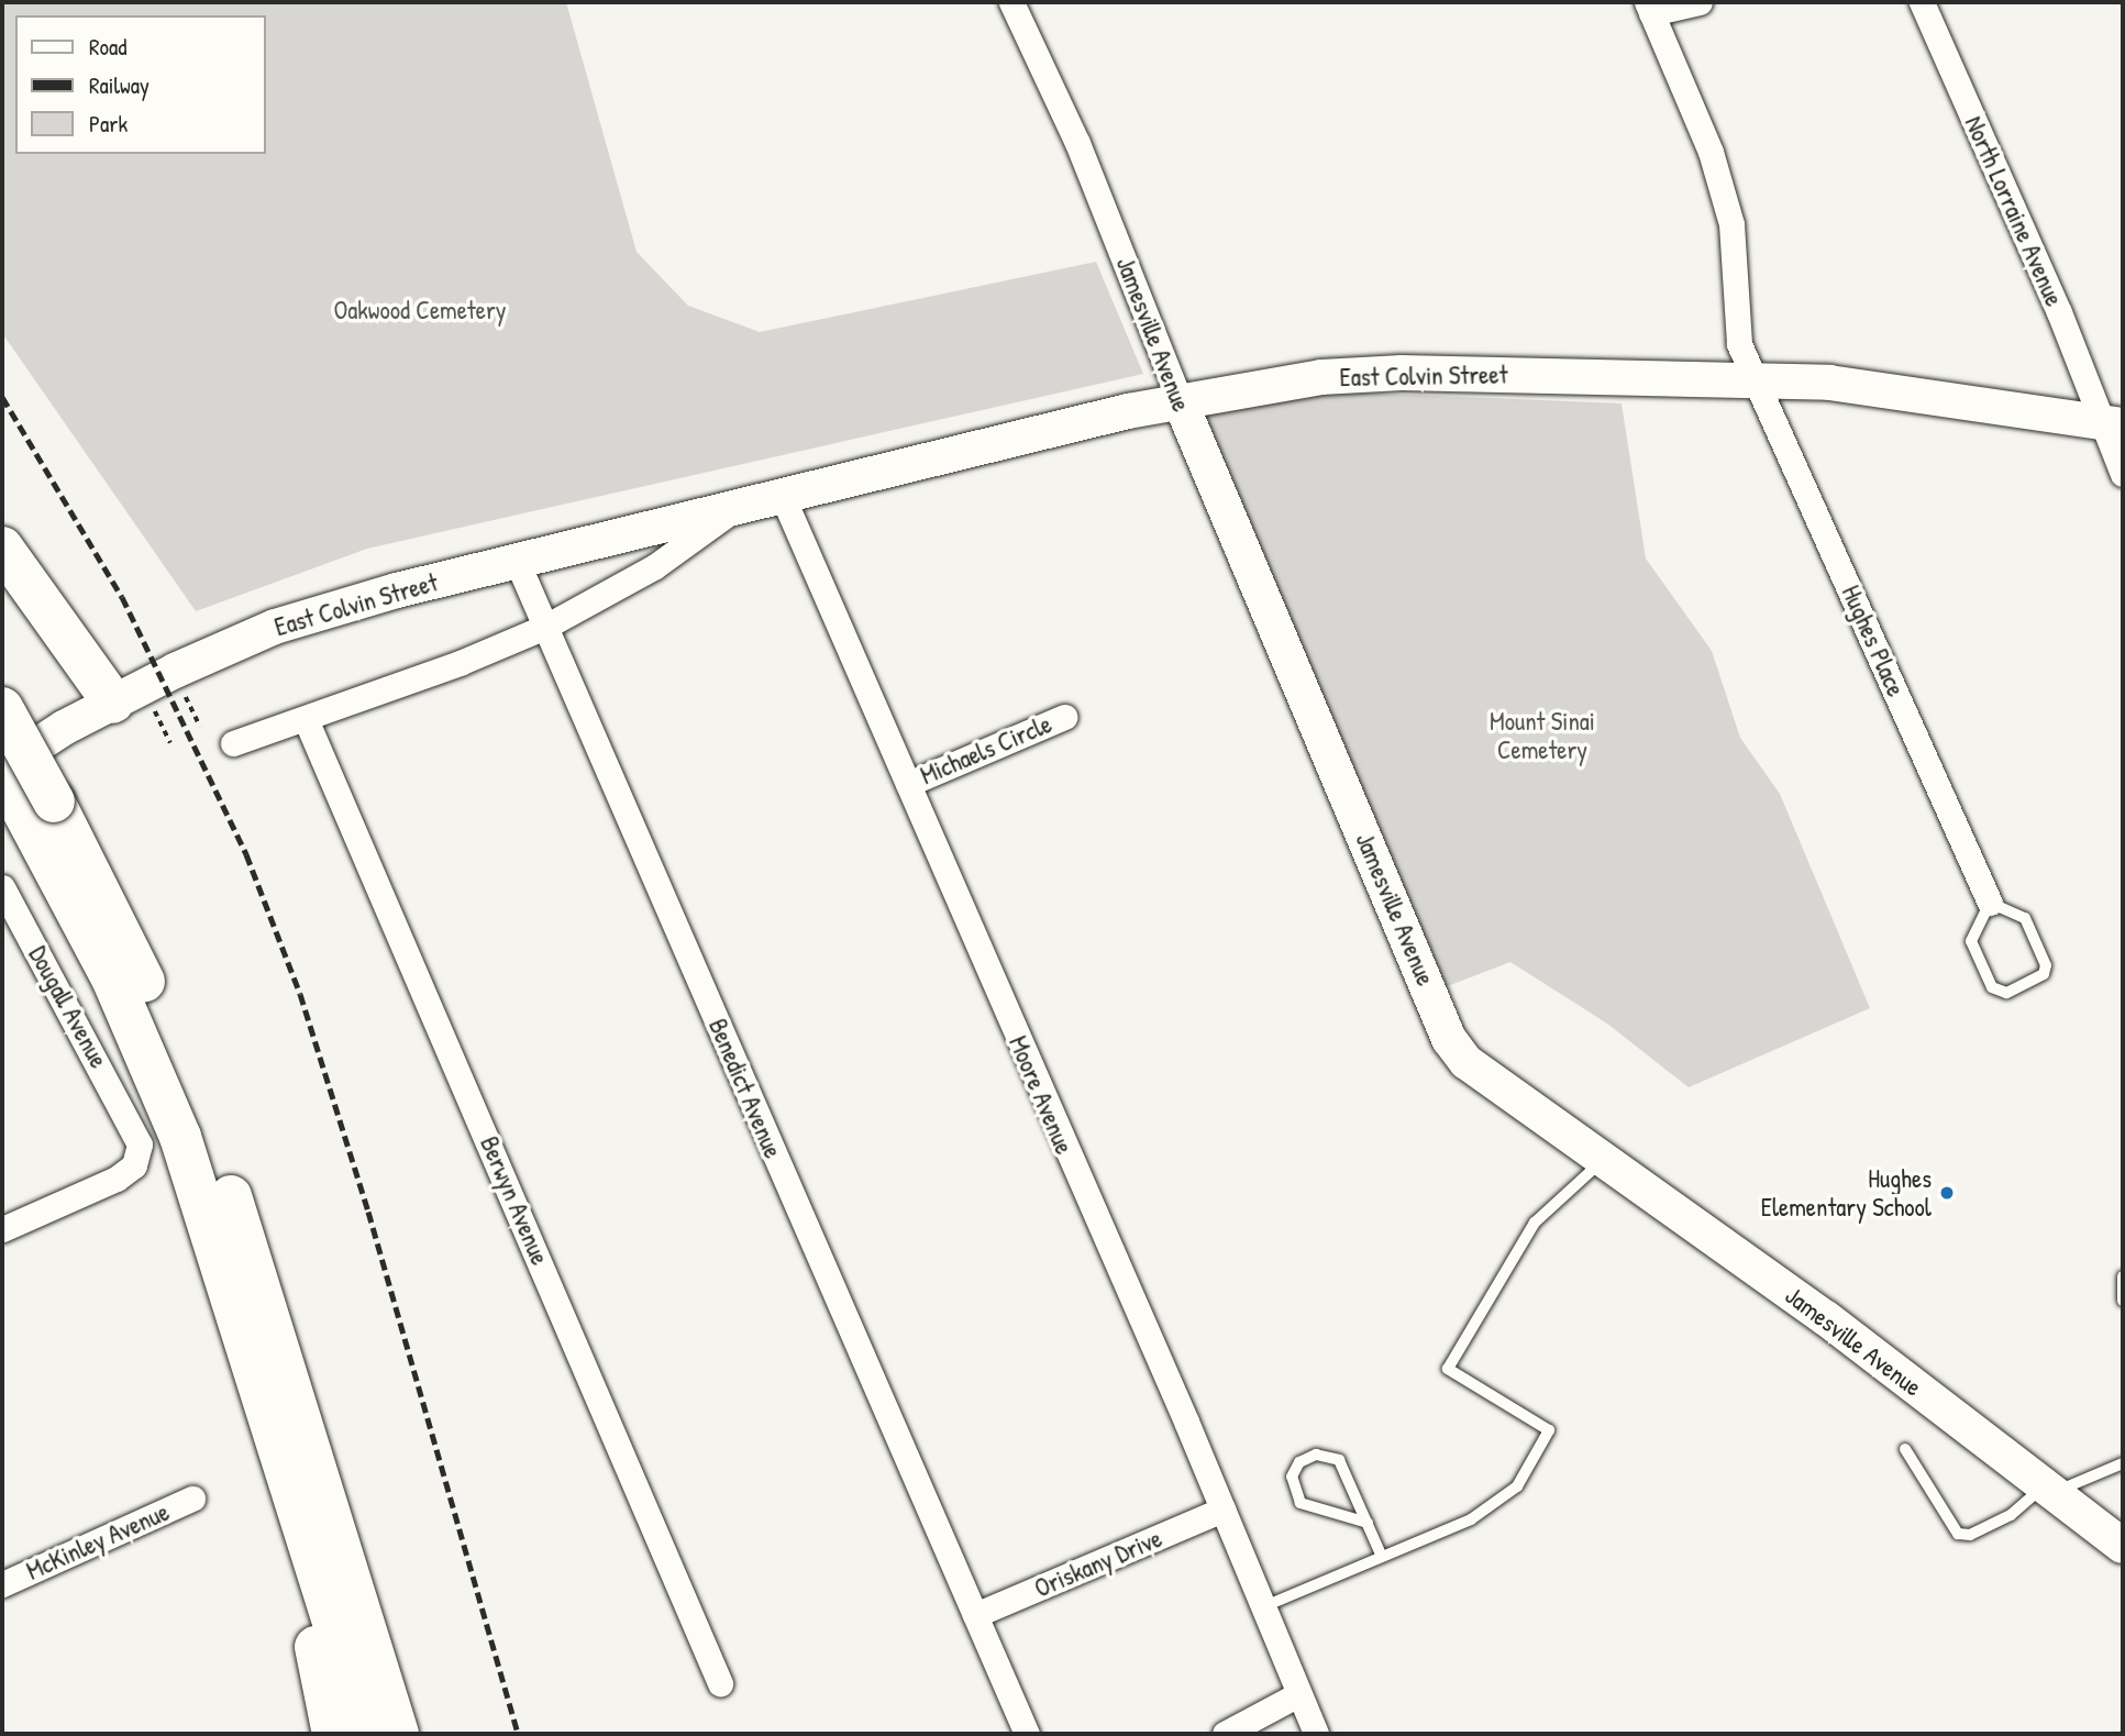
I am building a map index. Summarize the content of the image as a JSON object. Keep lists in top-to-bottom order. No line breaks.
{"streets":{"street":["North Lorraine Avenue","Jamesville Avenue","East Colvin Street","Hughes Place","Michaels Circle","Dougall Avenue","Benedict Avenue","Moore Avenue","Berwyn Avenue","McKinley Avenue","Oriskany Drive"]},"crossings":[["North Lorraine Avenue","East Colvin Street"],["Jamesville Avenue","East Colvin Street"],["East Colvin Street","Hughes Place"],["East Colvin Street","Benedict Avenue"],["East Colvin Street","Moore Avenue"],["East Colvin Street","Berwyn Avenue"],["Michaels Circle","Moore Avenue"],["Benedict Avenue","Oriskany Drive"],["Moore Avenue","Oriskany Drive"]],"parks":["Oakwood Cemetery","Mount Sinai Cemetery"],"places":["Hughes Elementary School"],"legend":["Road","Railway","Park"]}
